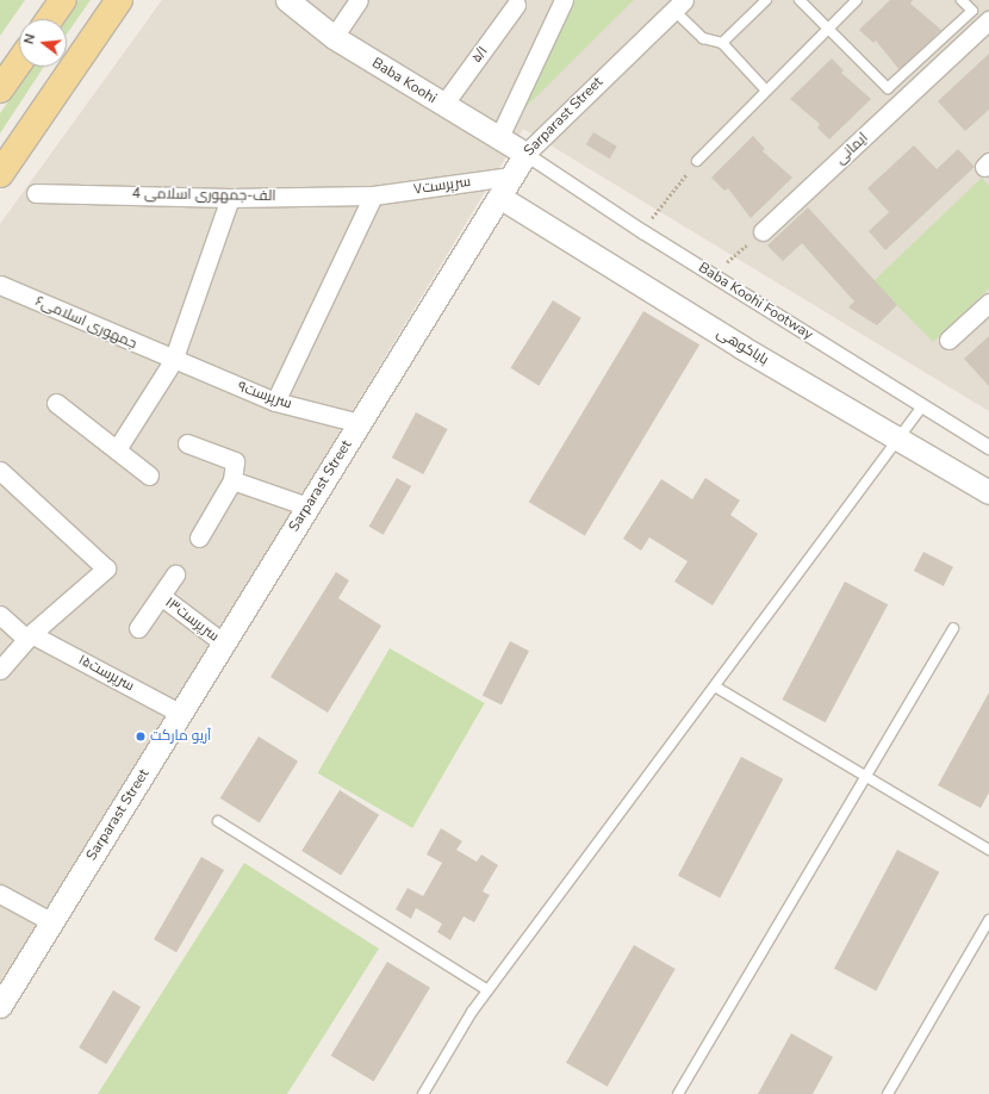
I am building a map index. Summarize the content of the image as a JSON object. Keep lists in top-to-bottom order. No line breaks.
{"streets":{"street":["۵/۱","Baba Koohi","Sarparast Street","ایمانی","سرپرست۷","4 الف-جمهوری اسلامی","Baba Koohi Footway","جمهوری اسلامی۶","باباکوهی","سرپرست۹","سرپرست۱۳","سرپرست۱۵"]},"crossings":[["۵/۱","Baba Koohi"],["Baba Koohi","Sarparast Street"],["Baba Koohi","Baba Koohi Footway"],["Sarparast Street","سرپرست۷"],["Sarparast Street","Baba Koohi Footway"],["Sarparast Street","باباکوهی"],["Sarparast Street","سرپرست۹"],["Sarparast Street","سرپرست۱۳"],["Sarparast Street","سرپرست۱۵"],["سرپرست۷","4 الف-جمهوری اسلامی"],["جمهوری اسلامی۶","سرپرست۹"]],"places":["آریو مارکت"],"north":"left"}
